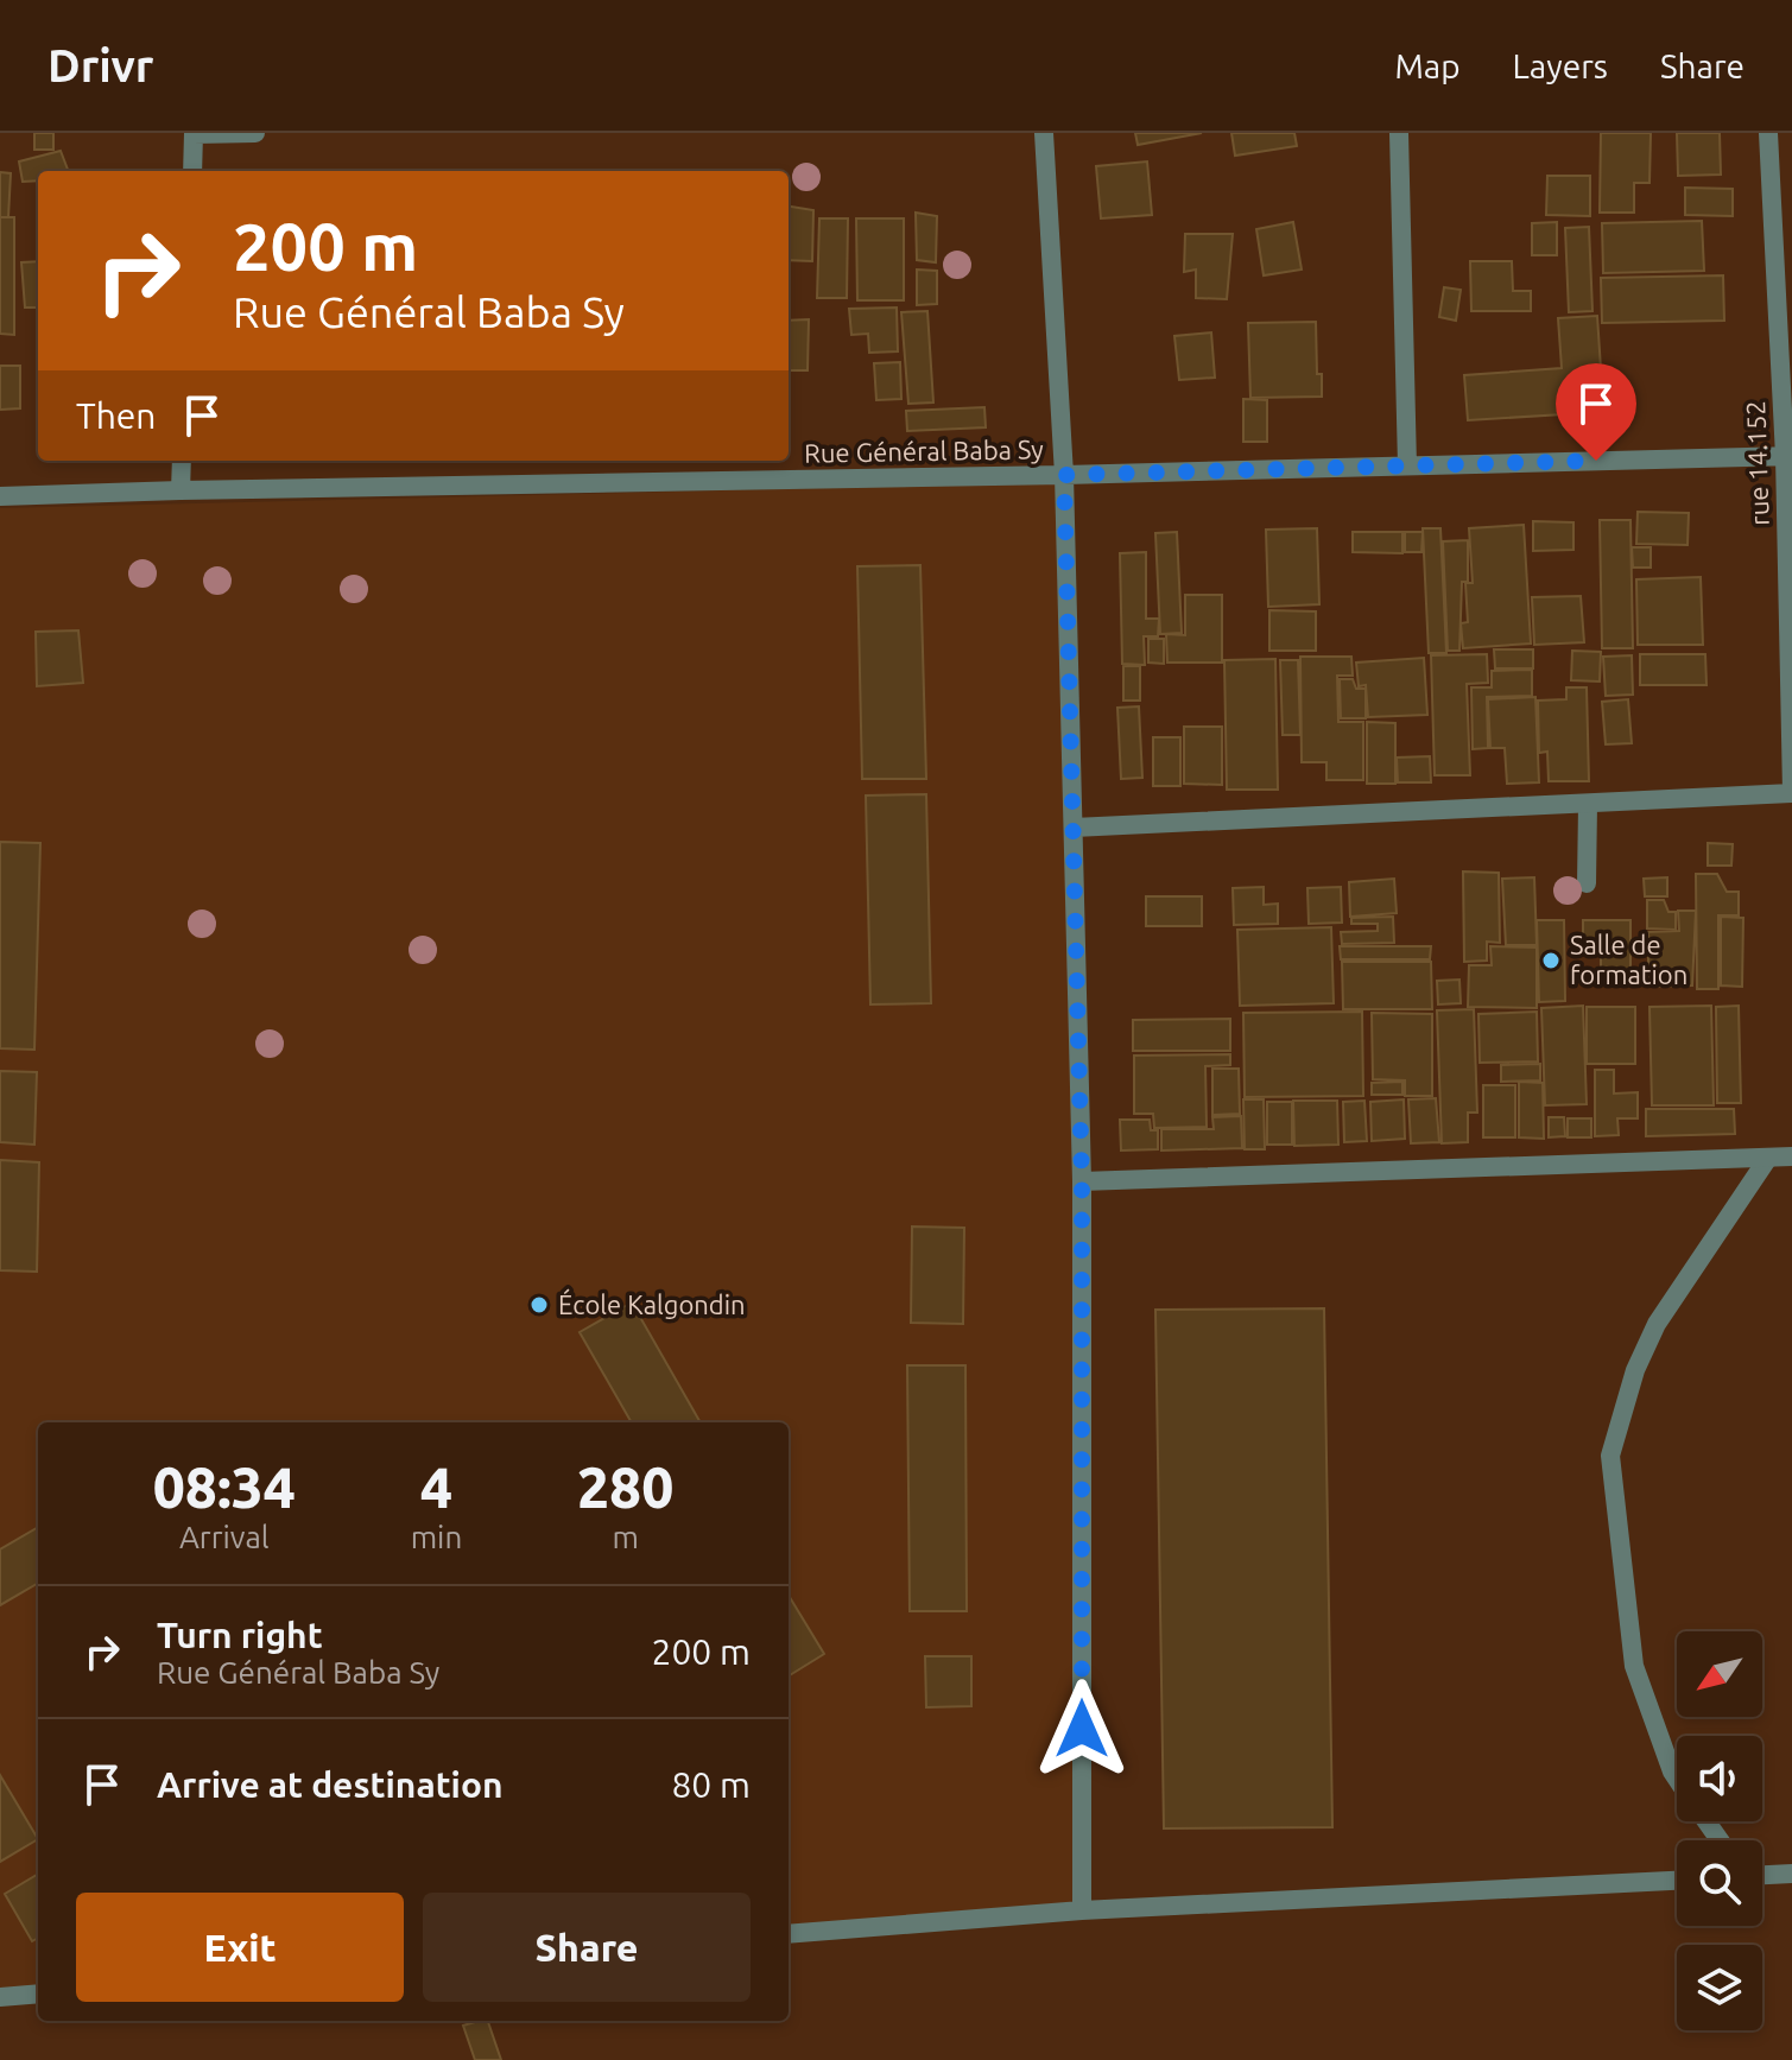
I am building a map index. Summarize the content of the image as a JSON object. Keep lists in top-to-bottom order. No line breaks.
{"streets":{"street":["Rue Général Baba Sy","rue 14.152"]},"crossings":[["Rue Général Baba Sy","rue 14.152"]],"places":["Salle de formation","École Kalgondin"],"north":"bottom left","page":{"header":"Drivr","nav":["Map","Layers","Share"],"turn":["200 m","Rue Général Baba Sy"],"then":"Then","eta":["08:34","Arrival","4","min","280","m"],"list":[{"name":"Turn right","note":"Rue Général Baba Sy","value":"200 m"},{"name":"Arrive at destination","value":"80 m"}],"buttons":["Exit","Share"]}}
